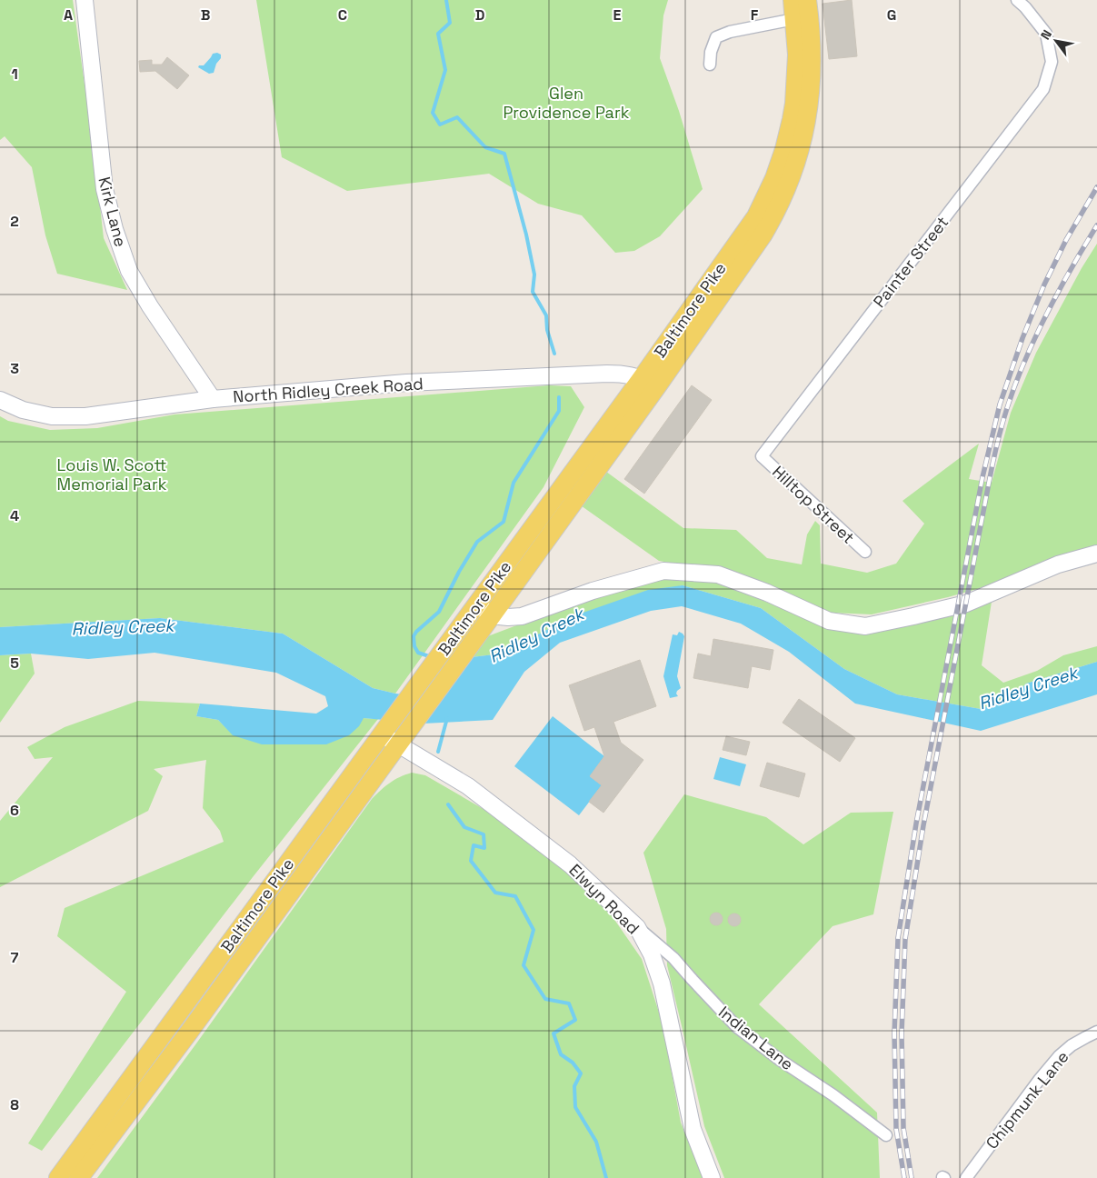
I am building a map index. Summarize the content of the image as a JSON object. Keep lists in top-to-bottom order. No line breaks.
{"streets":{"main road":["Baltimore Pike"],"street":["Kirk Lane","Painter Street","North Ridley Creek Road","Hilltop Street","Elwyn Road","Indian Lane","Chipmunk Lane"]},"crossings":[["Kirk Lane","North Ridley Creek Road"],["Painter Street","Hilltop Street"],["Baltimore Pike","North Ridley Creek Road"],["Baltimore Pike","Elwyn Road"],["Elwyn Road","Indian Lane"]],"water":["Ridley Creek"],"parks":["Glen Providence Park","Louis W. Scott Memorial Park"],"north":"top left","grid":{"columns":["A","B","C","D","E","F","G"],"rows":["1","2","3","4","5","6","7","8"]}}
